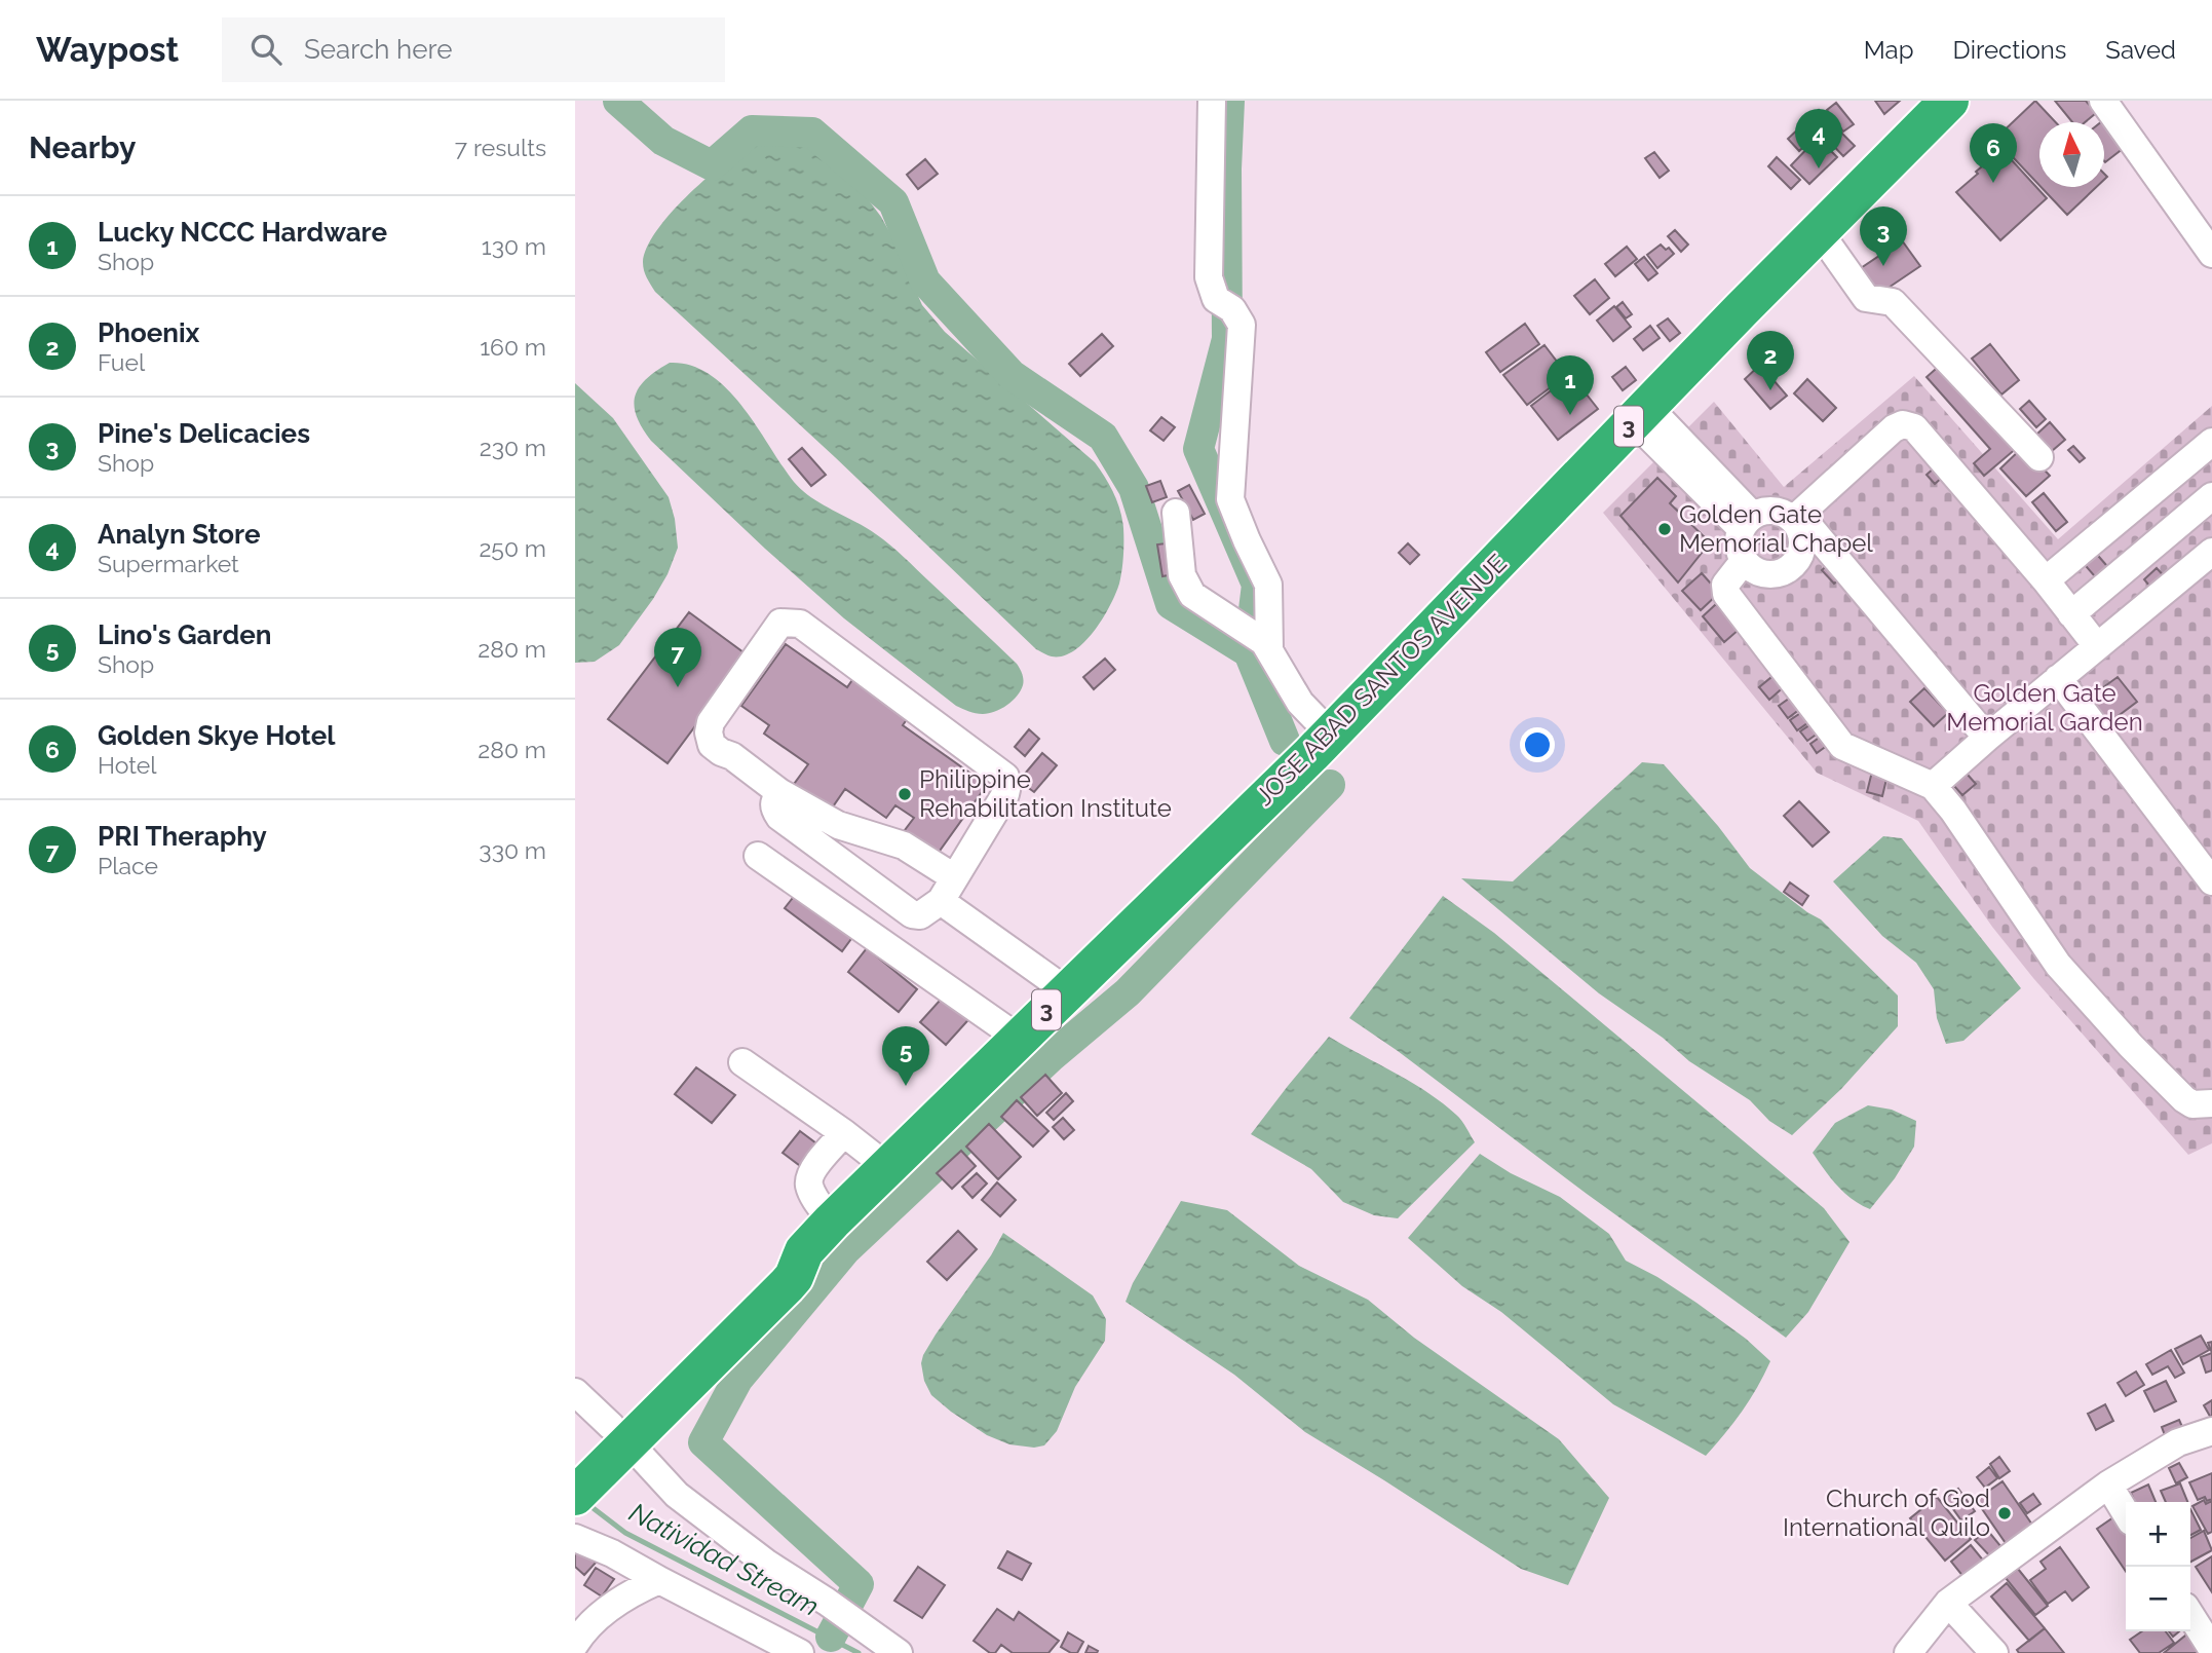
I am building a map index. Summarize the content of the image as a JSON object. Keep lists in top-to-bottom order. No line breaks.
{"streets":{"highway":["3","JOSE ABAD SANTOS AVENUE"]},"water":["Natividad Stream"],"parks":["Golden Gate Memorial Garden"],"places":["Golden Gate Memorial Chapel","Philippine Rehabilitation Institute","Church of God International Quilo"],"north":"top","page":{"header":"Waypost","search":"Search here","nav":["Map","Directions","Saved"],"heading":["Nearby","7 results"],"pins":["4","6","3","2","1","7","5"],"list":[{"mark":"1","name":"Lucky NCCC Hardware","note":"Shop","value":"130 m"},{"mark":"2","name":"Phoenix","note":"Fuel","value":"160 m"},{"mark":"3","name":"Pine's Delicacies","note":"Shop","value":"230 m"},{"mark":"4","name":"Analyn Store","note":"Supermarket","value":"250 m"},{"mark":"5","name":"Lino's Garden","note":"Shop","value":"280 m"},{"mark":"6","name":"Golden Skye Hotel","note":"Hotel","value":"280 m"},{"mark":"7","name":"PRI Theraphy","note":"Place","value":"330 m"}],"map_buttons":["+","−"]}}
